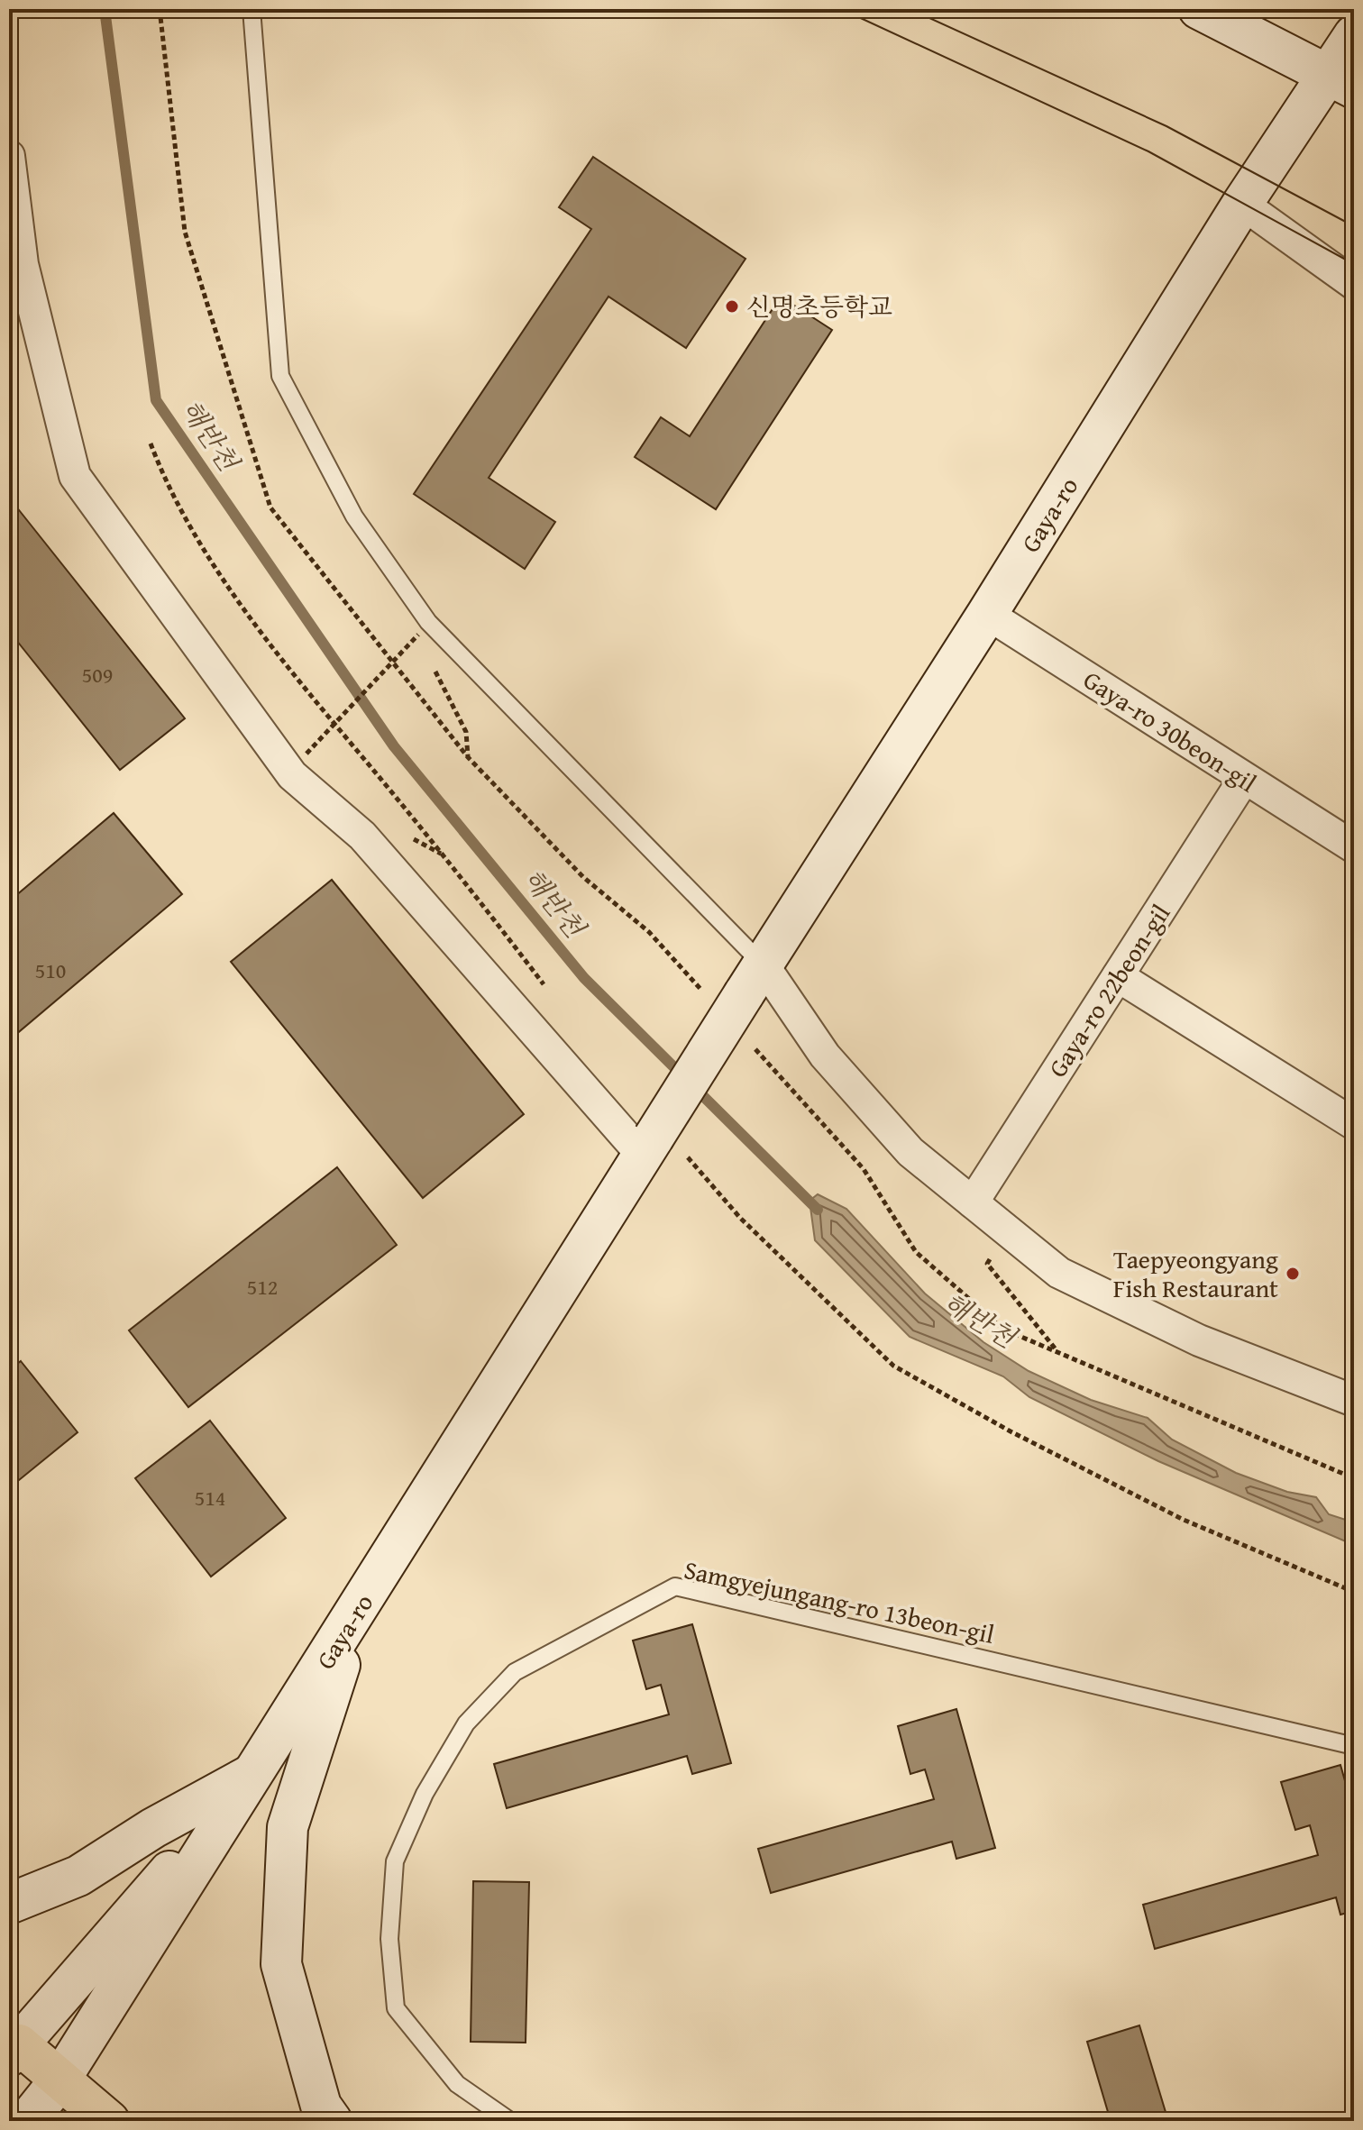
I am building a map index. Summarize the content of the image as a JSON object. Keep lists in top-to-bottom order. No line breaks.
{"streets":{"main road":["Gaya-ro"],"street":["Gaya-ro 30beon-gil","Gaya-ro 22beon-gil"],"lane":["Samgyejungang-ro 13beon-gil"]},"crossings":[["Gaya-ro","Gaya-ro 30beon-gil"],["Gaya-ro 30beon-gil","Gaya-ro 22beon-gil"]],"water":["해반천"],"places":["신명초등학교","Taepyeongyang Fish Restaurant"],"house_numbers":["509","510","512","514"]}
